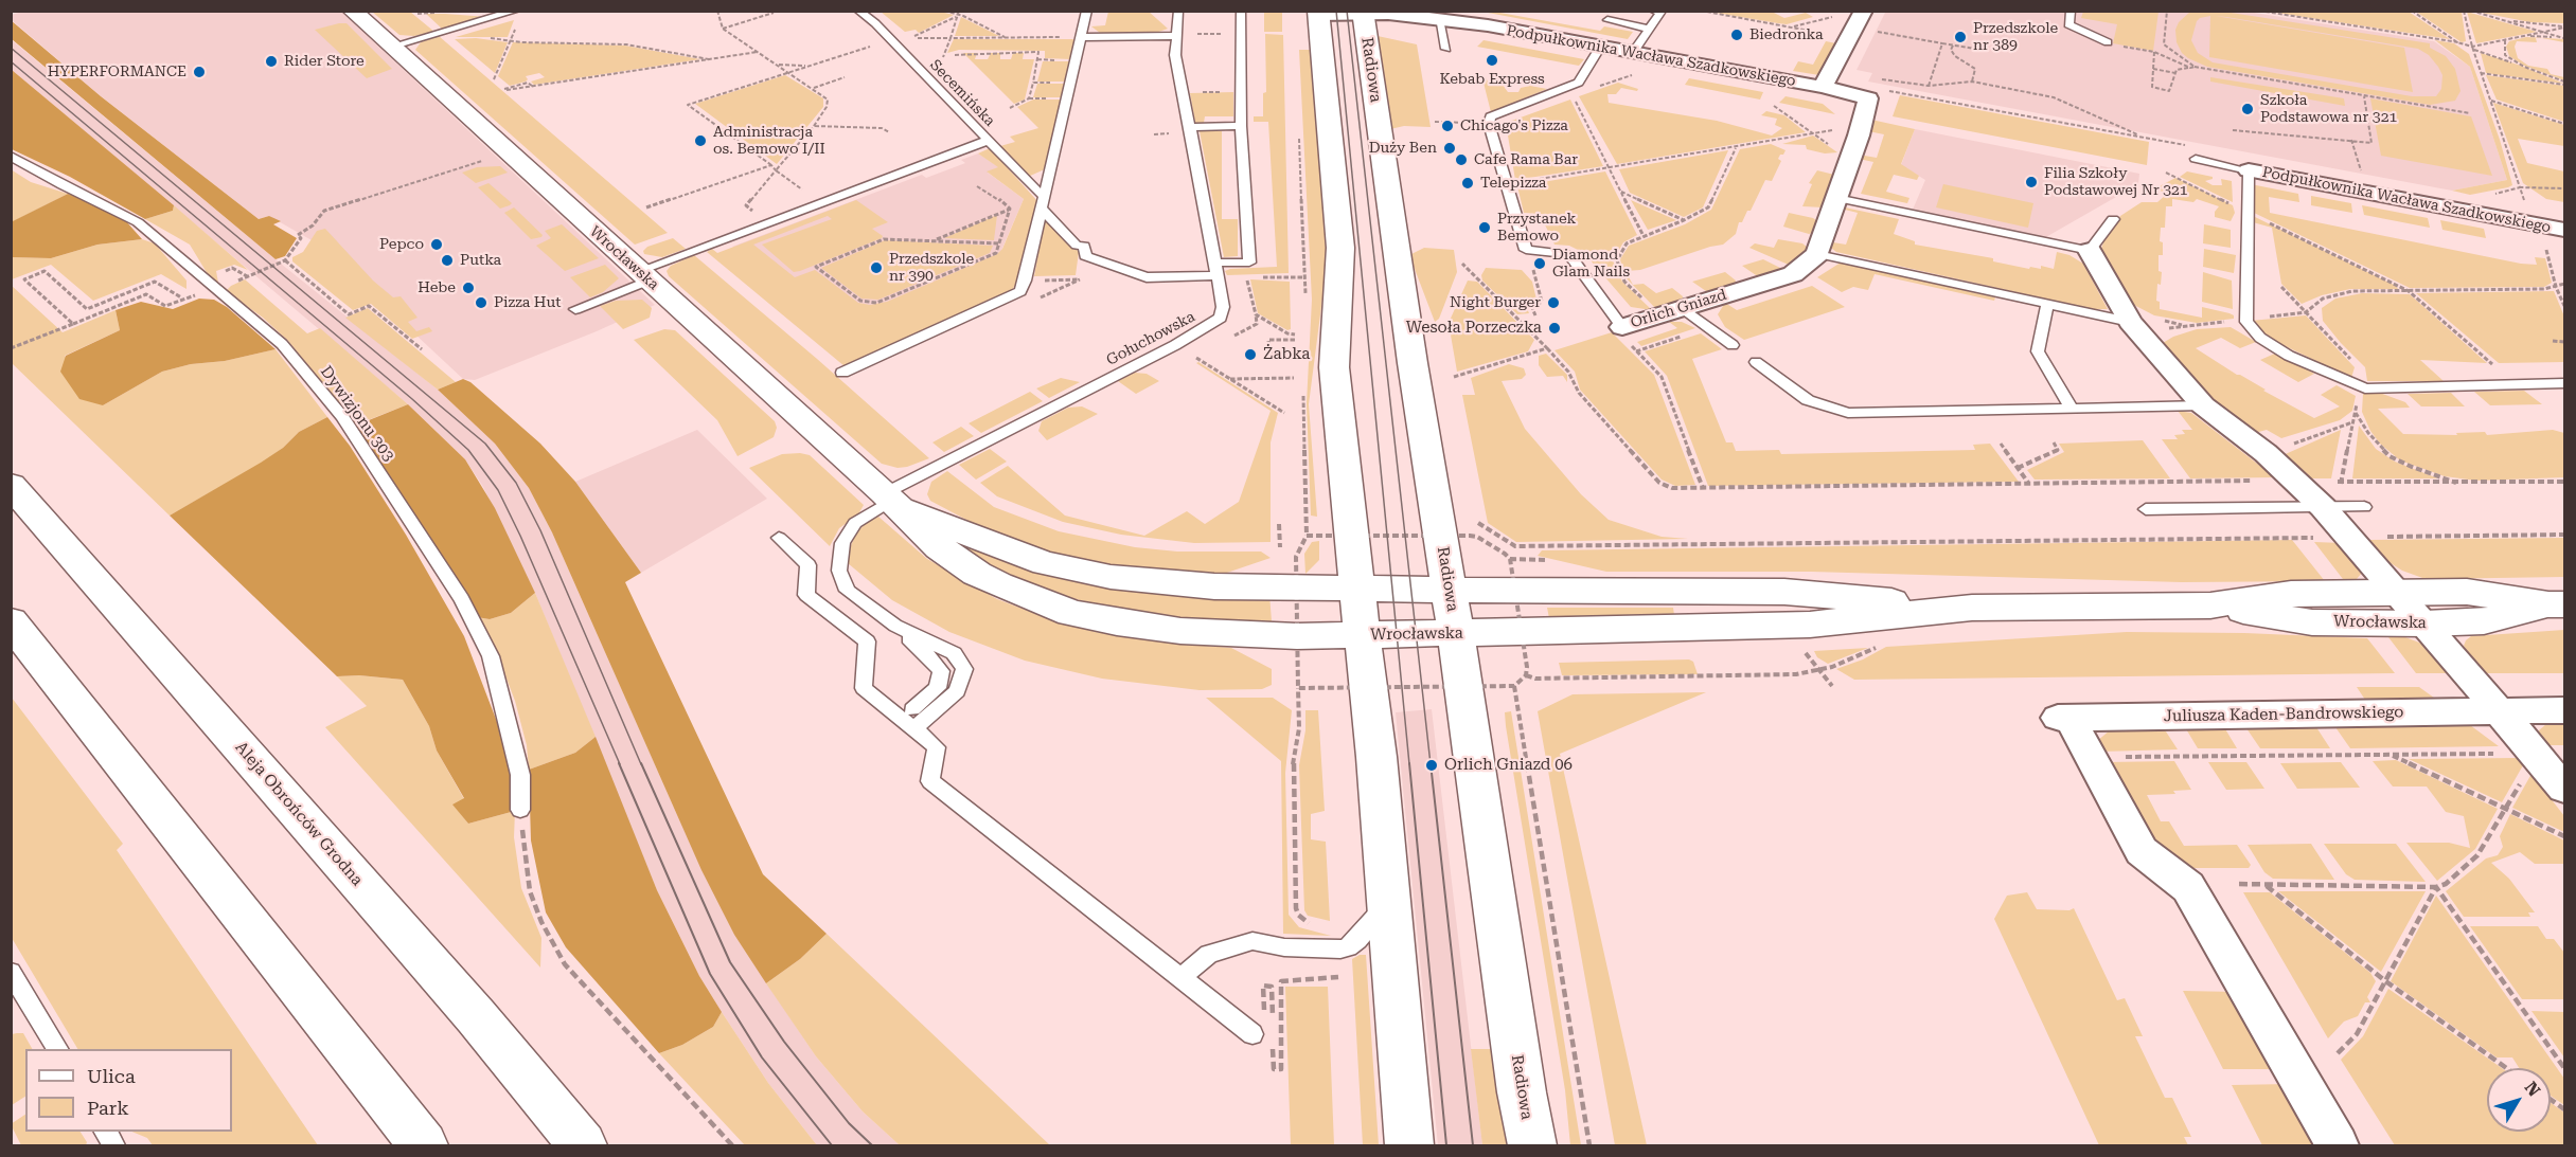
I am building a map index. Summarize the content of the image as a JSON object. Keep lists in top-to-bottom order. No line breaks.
{"streets":{"main road":["Radiowa","Wrocławska","Aleja Obrońców Grodna"],"street":["Podpułkownika Wacława Szadkowskiego","Orlich Gniazd","Juliusza Kaden-Bandrowskiego"],"lane":["Secemińska","Gołuchowska","Dywizjonu 303"]},"crossings":[["Podpułkownika Wacława Szadkowskiego","Radiowa"],["Podpułkownika Wacława Szadkowskiego","Orlich Gniazd"],["Radiowa","Wrocławska"],["Secemińska","Gołuchowska"],["Wrocławska","Gołuchowska"]],"places":["Biedronka","Przedszkole nr 389","Kebab Express","Rider Store","HYPERFORMANCE","Szkoła Podstawowa nr 321","Chicago's Pizza","Administracja os. Bemowo I/II","Duży Ben","Cafe Rama Bar","Filia Szkoły Podstawowej Nr 321","Telepizza","Przystanek Bemowo","Pepco","Putka","Diamond Glam Nails","Przedszkole nr 390","Hebe","Pizza Hut","Night Burger","Wesoła Porzeczka","Żabka","Orlich Gniazd 06"],"legend":["Ulica","Park"],"north":"top right"}
